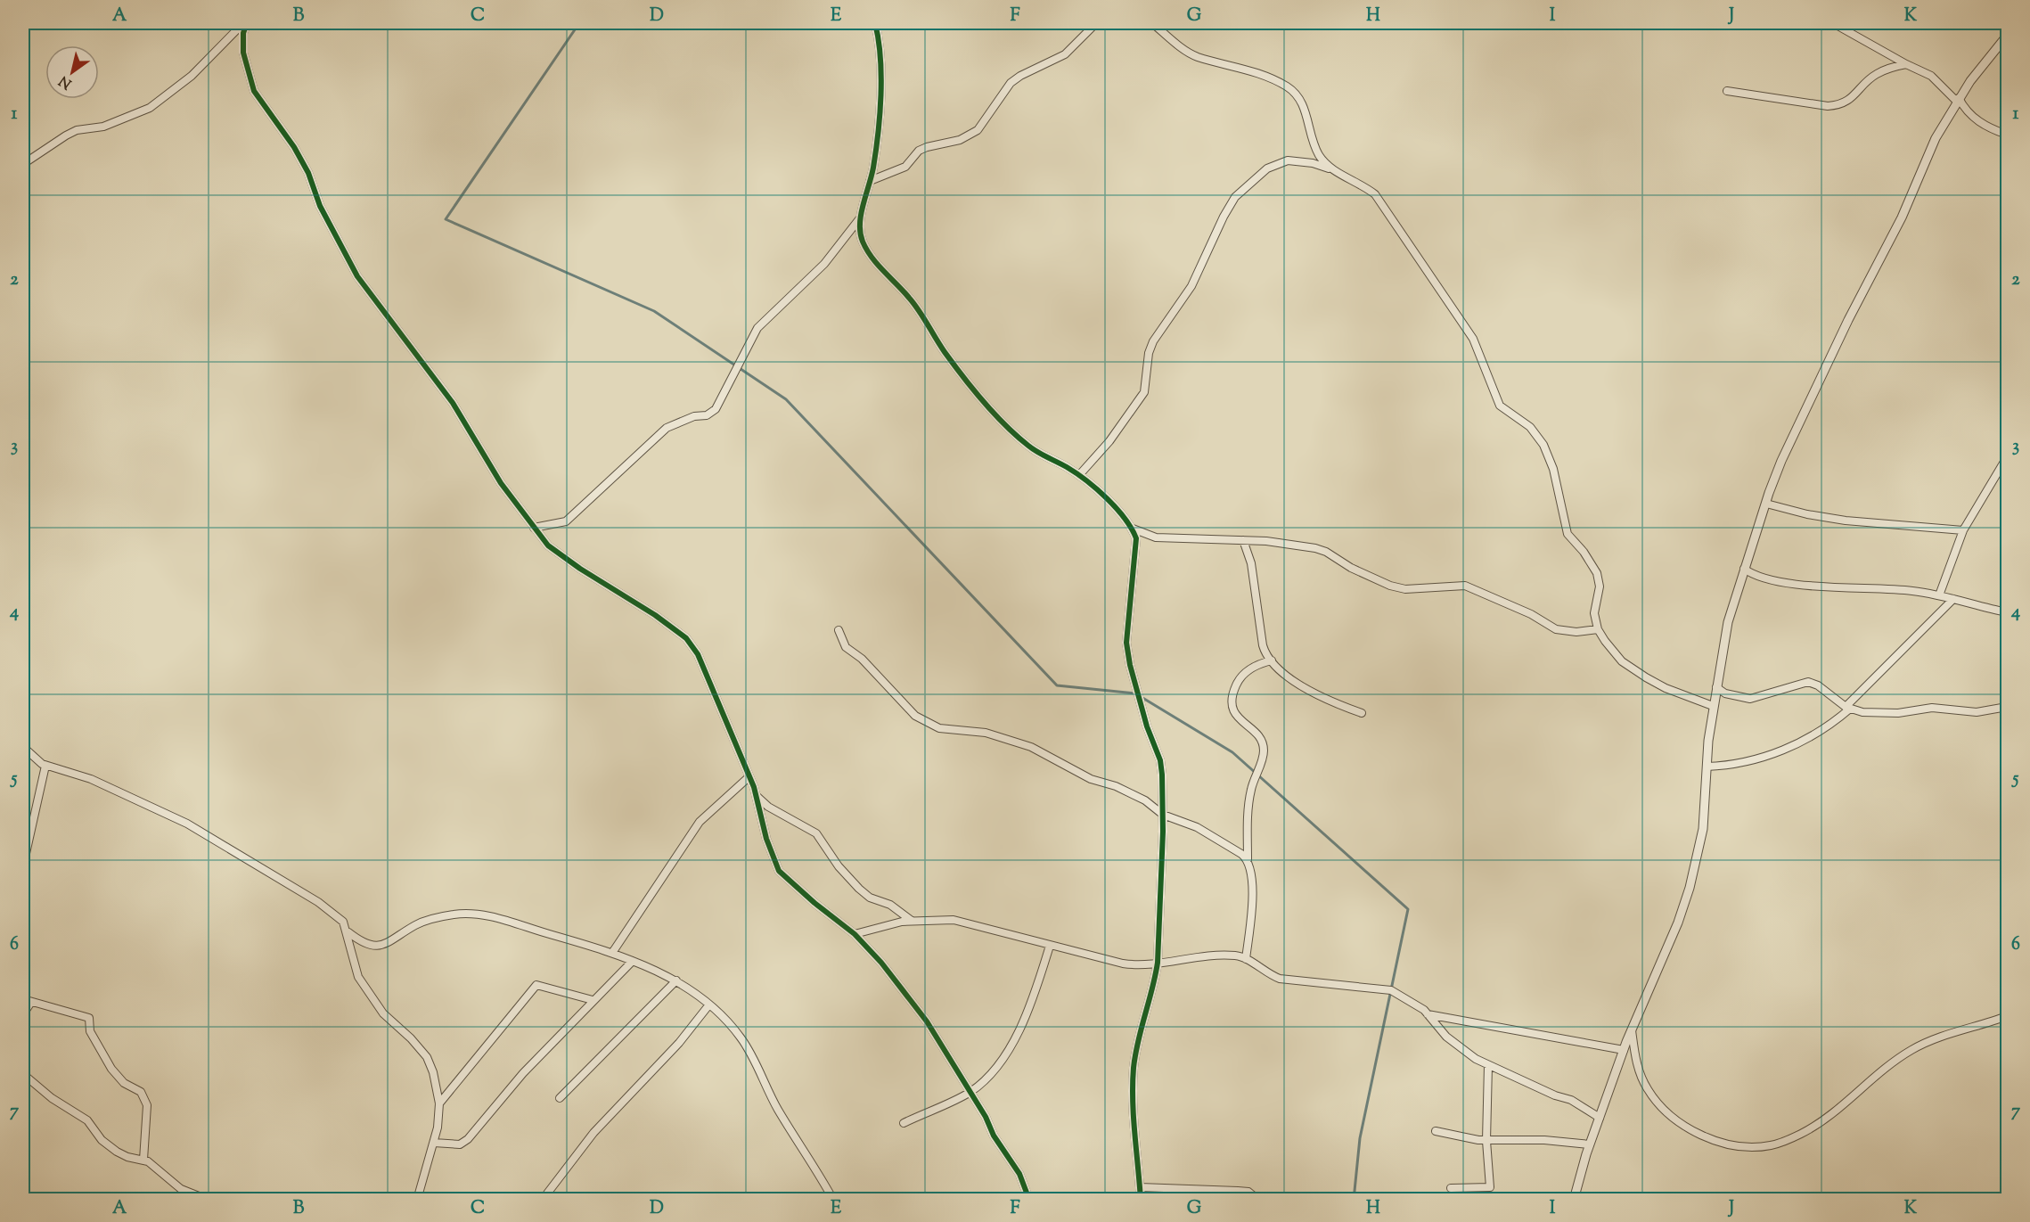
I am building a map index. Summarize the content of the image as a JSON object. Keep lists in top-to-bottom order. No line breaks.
{"north":"bottom left","grid":{"columns":["A","B","C","D","E","F","G","H","I","J","K"],"rows":["1","2","3","4","5","6","7"]}}
